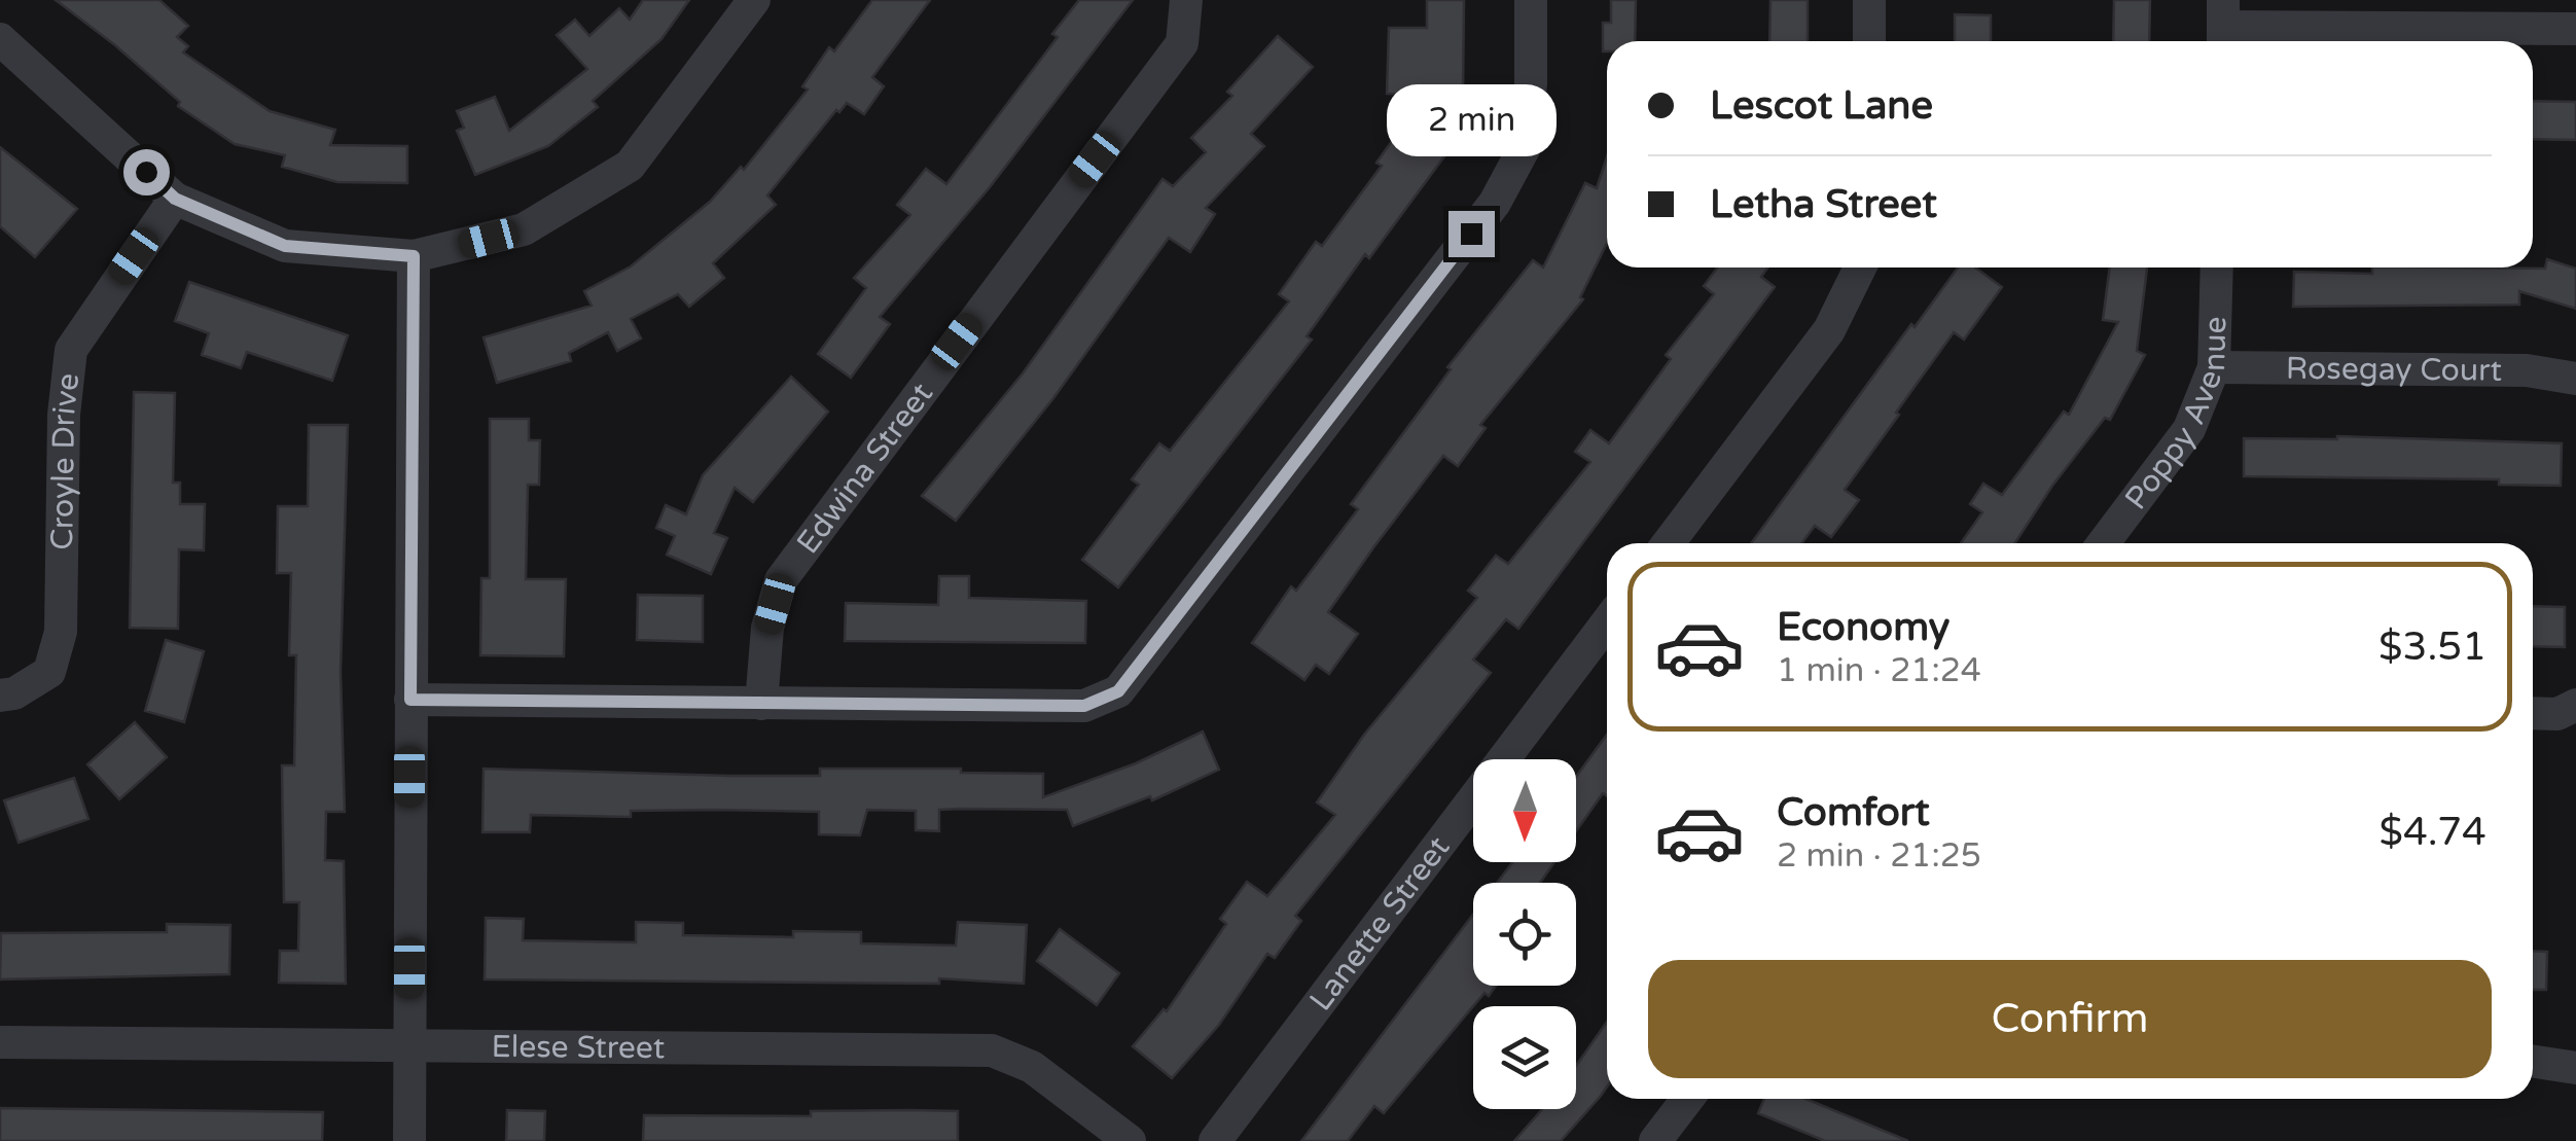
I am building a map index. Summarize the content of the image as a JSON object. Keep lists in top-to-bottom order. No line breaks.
{"streets":{"street":["Rosegay Court","Poppy Avenue","Croyle Drive","Edwina Street","Lanette Street","Elese Street"]},"crossings":[["Rosegay Court","Poppy Avenue"]],"north":"bottom","page":{"banner":["Lescot Lane","Letha Street"],"bubble":"2 min","list":[{"name":"Economy","note":"1 min · 21:24","value":"$3.51"},{"name":"Comfort","note":"2 min · 21:25","value":"$4.74"}],"buttons":"Confirm"}}
